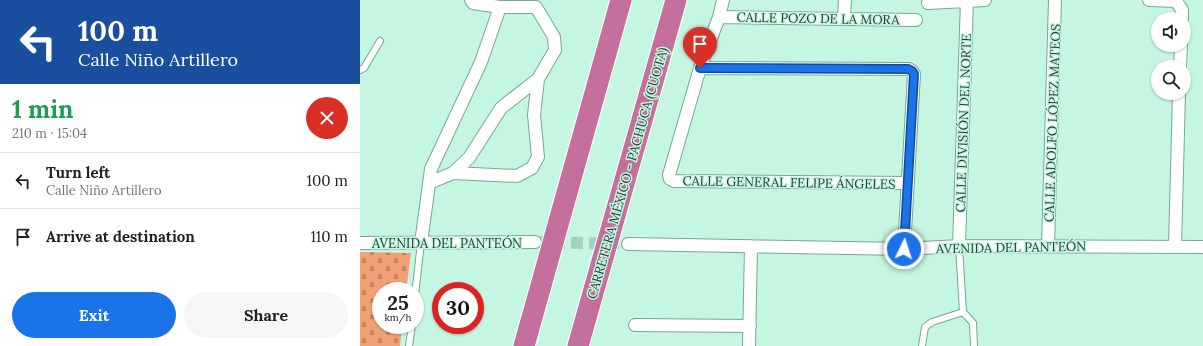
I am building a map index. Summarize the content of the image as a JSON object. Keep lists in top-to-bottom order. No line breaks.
{"streets":{"highway":["CARRETERA MÉXICO - PACHUCA (CUOTA)"],"street":["CALLE POZO DE LA MORA","CALLE DIVISIÓN DEL NORTE","CALLE ADOLFO LÓPEZ MATEOS","CALLE GENERAL FELIPE ÁNGELES","AVENIDA DEL PANTEÓN"]},"crossings":[["CALLE DIVISIÓN DEL NORTE","AVENIDA DEL PANTEÓN"],["CALLE ADOLFO LÓPEZ MATEOS","AVENIDA DEL PANTEÓN"]],"page":{"turn":["100 m","Calle Niño Artillero"],"heading":["1 min","210 m · 15:04"],"list":[{"name":"Turn left","note":"Calle Niño Artillero","value":"100 m"},{"name":"Arrive at destination","value":"110 m"}],"speed":"25 km/h","limit":"30","buttons":["Exit","Share"]}}
